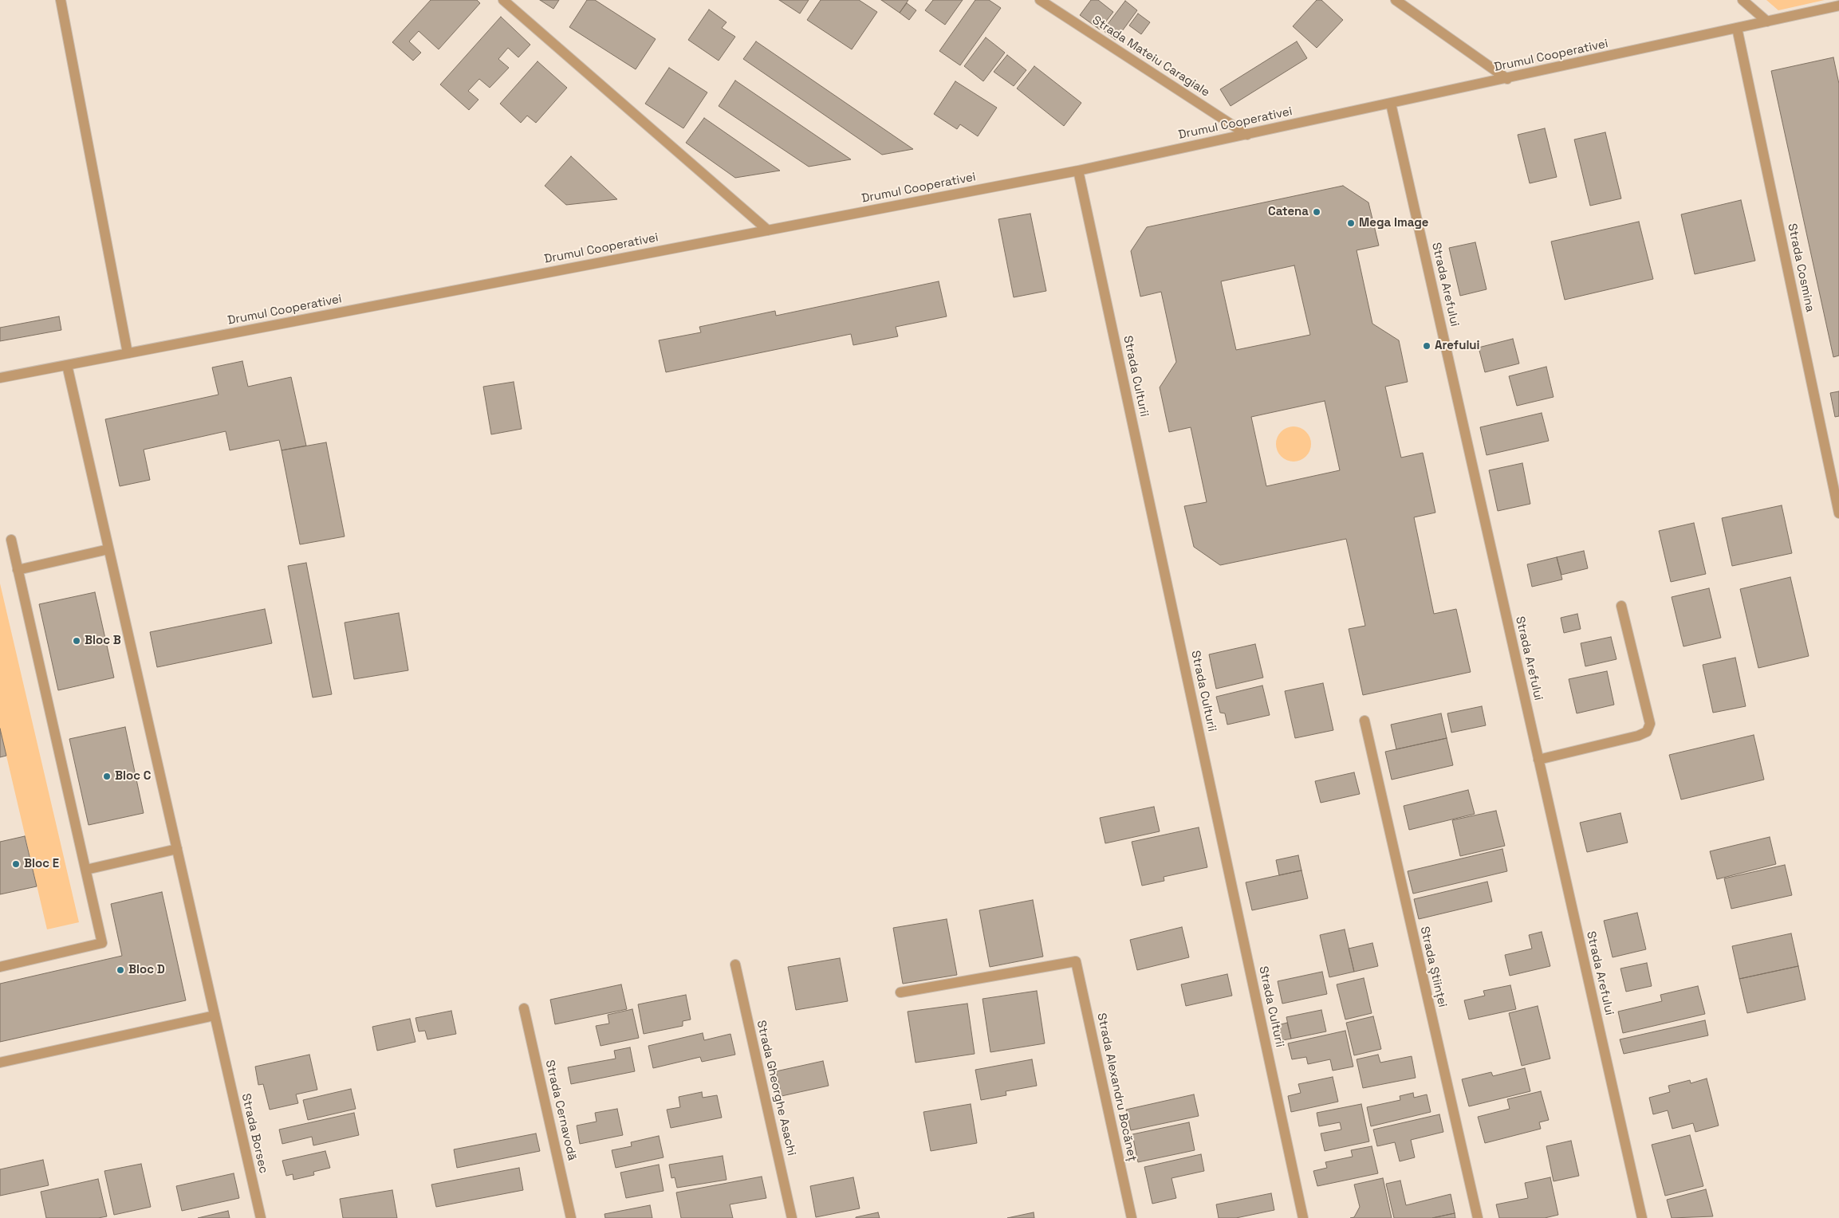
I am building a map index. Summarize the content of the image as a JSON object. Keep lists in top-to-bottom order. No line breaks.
{"streets":{"street":["Drumul Cooperativei","Strada Mateiu Caragiale","Strada Cosmina","Strada Arefului","Strada Culturii","Strada Științei","Strada Alexandru Bocăneț","Strada Gheorghe Asachi","Strada Cernavodă","Strada Borsec"]},"crossings":[["Drumul Cooperativei","Strada Mateiu Caragiale"],["Drumul Cooperativei","Strada Cosmina"],["Drumul Cooperativei","Strada Arefului"],["Drumul Cooperativei","Strada Culturii"],["Drumul Cooperativei","Strada Borsec"]],"places":["Catena","Mega Image","Arefului","Bloc B","Bloc C","Bloc E","Bloc D"]}
